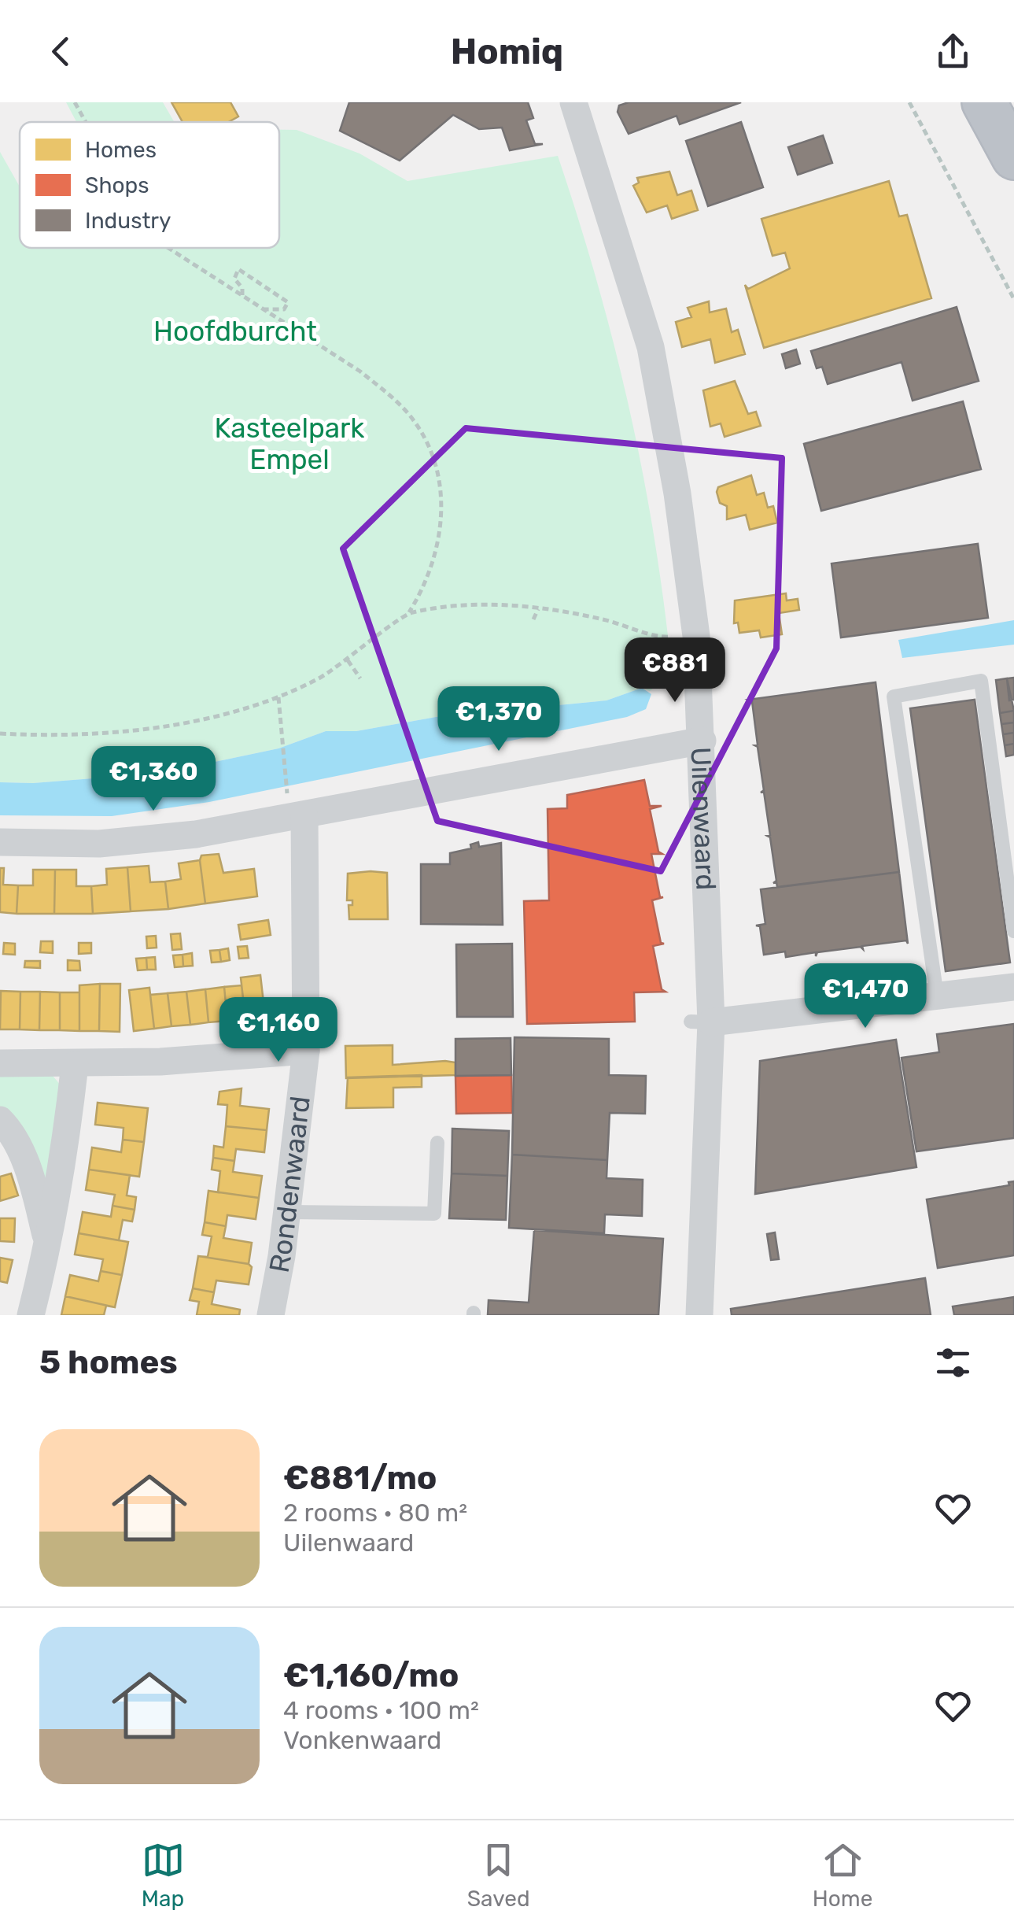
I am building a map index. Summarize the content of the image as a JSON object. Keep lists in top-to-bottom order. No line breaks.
{"streets":{"street":["Uilenwaard","Rondenwaard"]},"parks":["Hoofdburcht","Kasteelpark Empel"],"legend":["Homes","Shops","Industry"],"page":{"header":"Homiq","price":["€881","€1,370","€1,360","€1,470","€1,160"],"heading":"5 homes","list":[{"name":"€881/mo","note":"2 rooms · 80 m² · Uilenwaard"},{"name":"€1,160/mo","note":"4 rooms · 100 m² · Vonkenwaard"}],"tabs":["Map","Saved","Home"]}}
